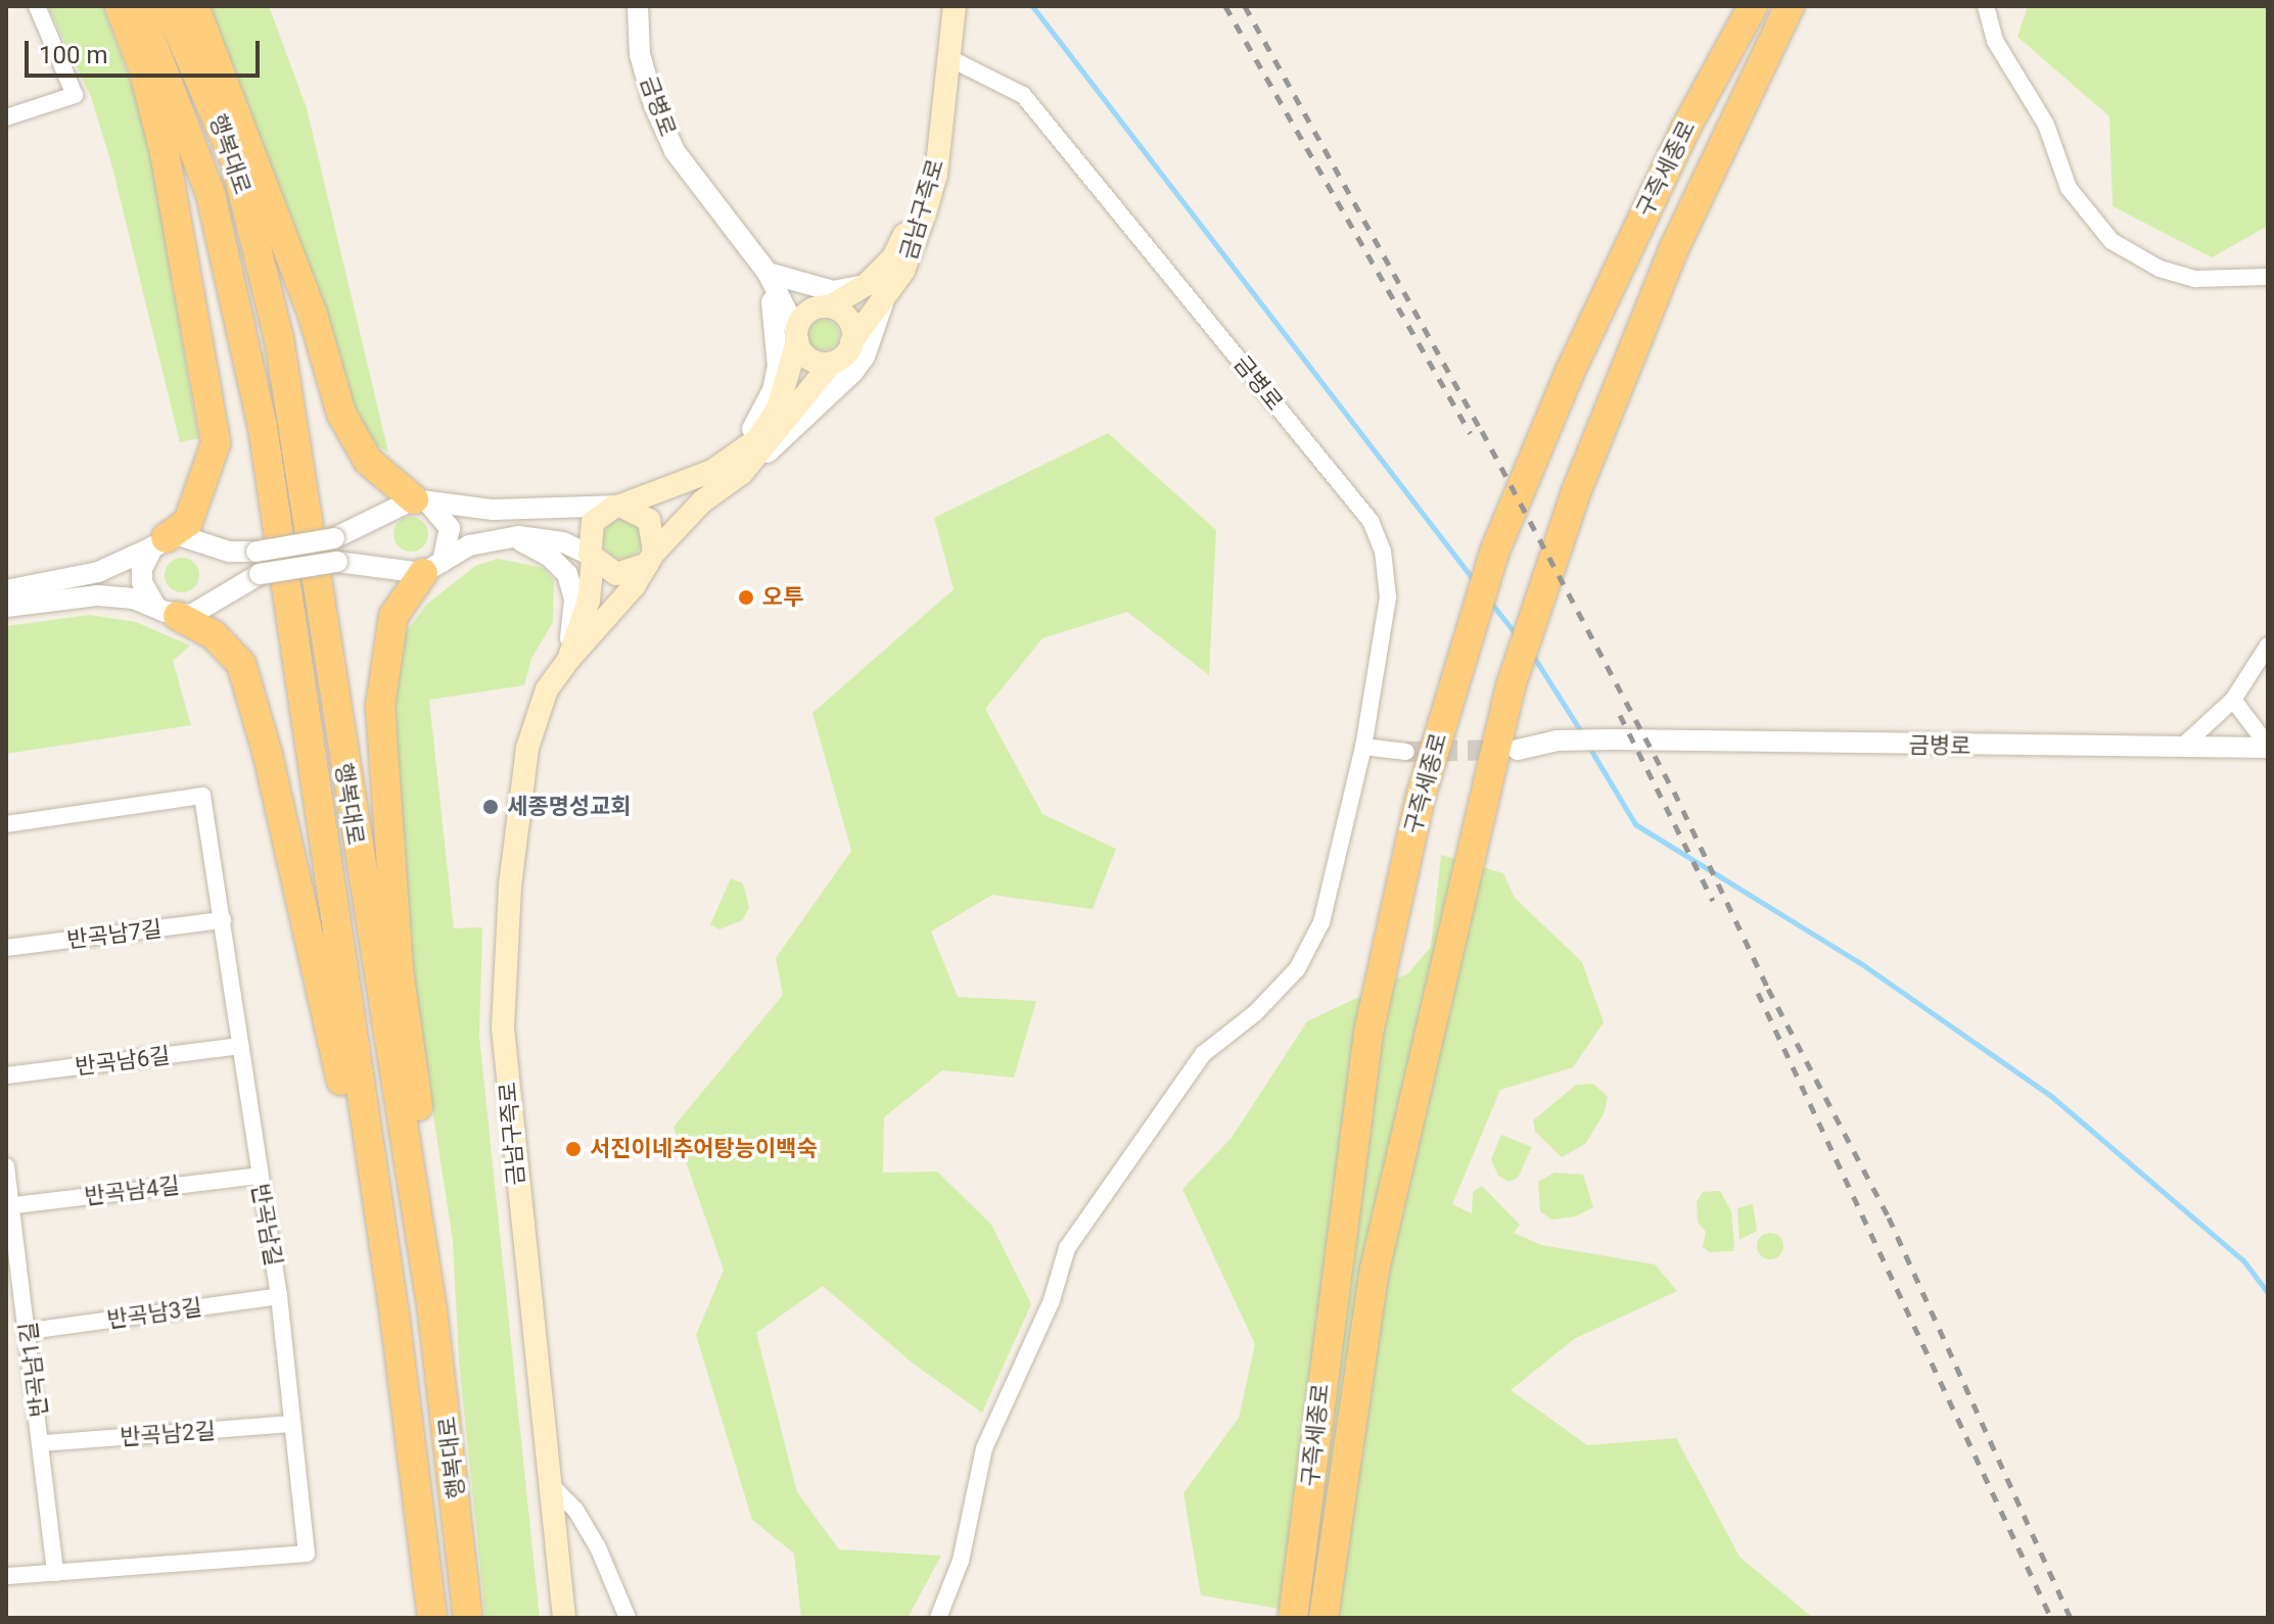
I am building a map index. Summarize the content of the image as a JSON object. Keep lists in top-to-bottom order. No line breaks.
{"streets":{"highway":["행복대로","구즉세종로"],"main road":["금남구즉로"],"street":["금병로","반곡남7길","반곡남6길","반곡남4길","반곡남길","반곡남3길","반곡남1길","반곡남2길"]},"crossings":[["금병로","금남구즉로"],["반곡남7길","반곡남길"],["반곡남6길","반곡남길"],["반곡남4길","반곡남길"],["반곡남4길","반곡남1길"],["반곡남길","반곡남3길"],["반곡남길","반곡남1길"],["반곡남길","반곡남2길"],["반곡남3길","반곡남1길"],["반곡남1길","반곡남2길"]],"places":["오투","세종명성교회","서진이네추어탕능이백숙"],"scale_bar":"100 m"}
